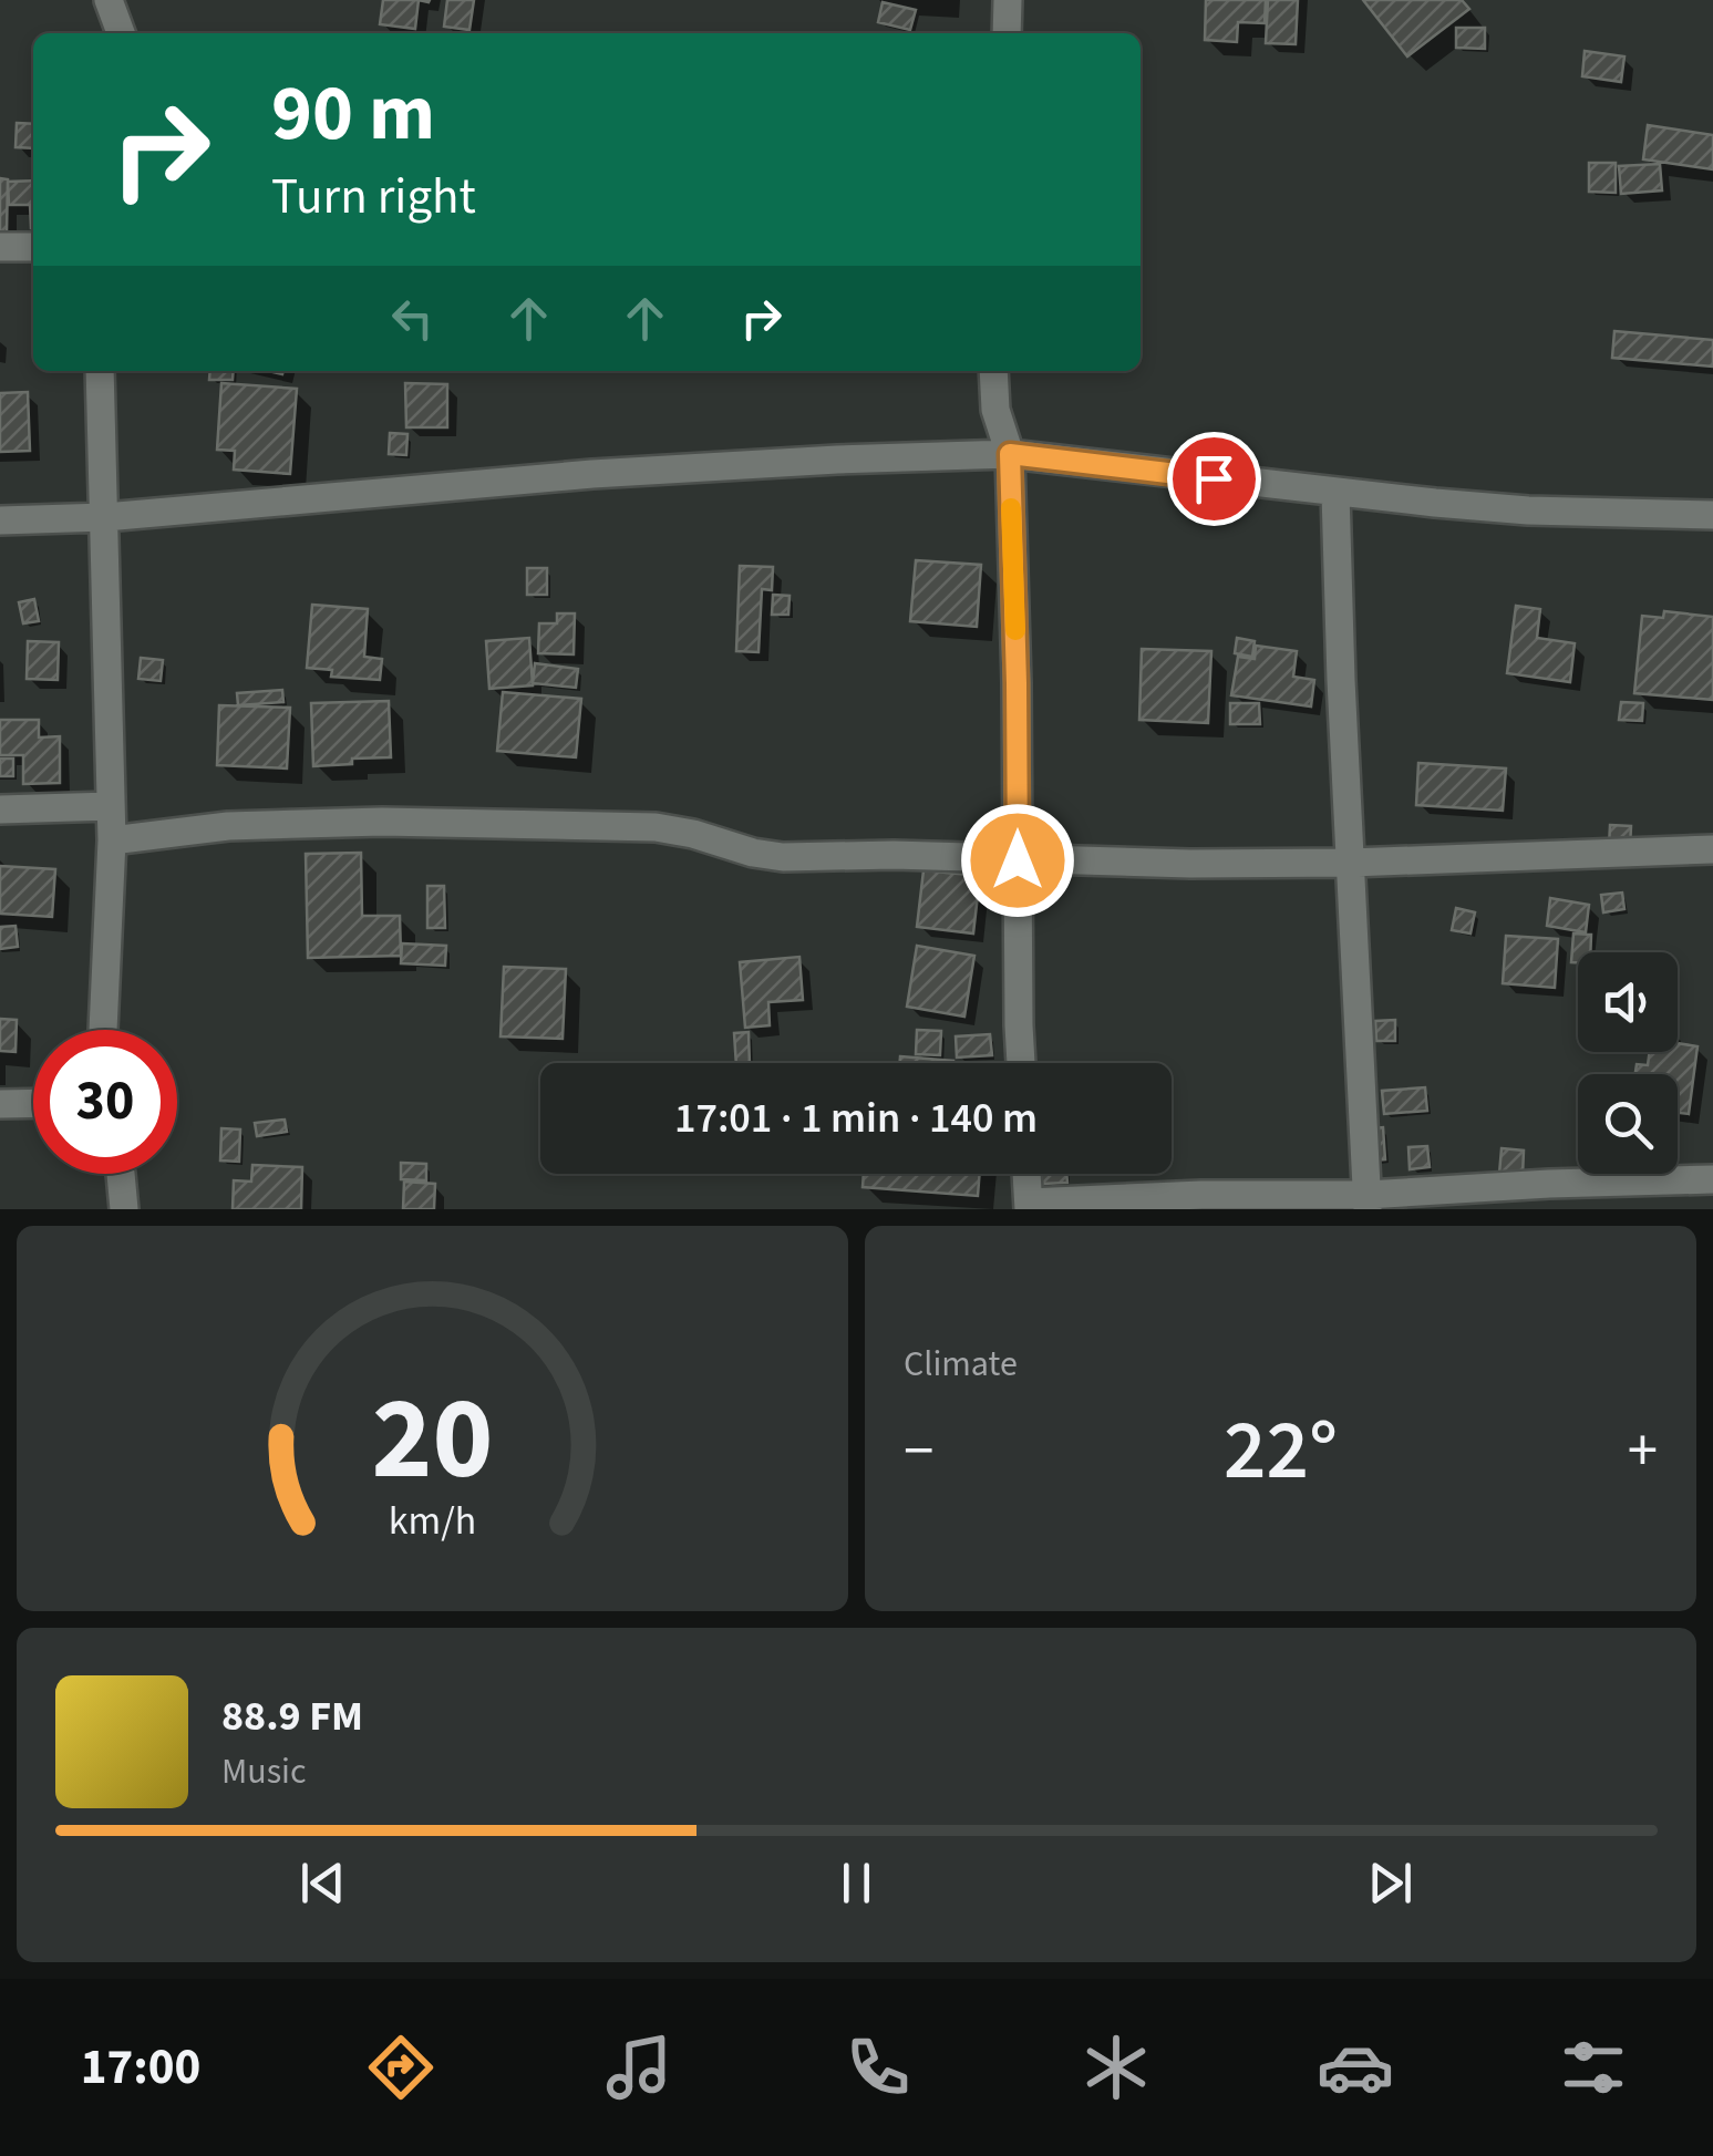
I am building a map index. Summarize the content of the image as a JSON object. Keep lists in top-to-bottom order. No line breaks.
{"page":{"turn":["90 m","Turn right"],"limit":"30","trip":"17:01 · 1 min · 140 m","tile":"Climate","heat":["−","22°","+"],"song":["88.9 FM","Music"],"tabs":"17:00","gauge":["20","km/h"]}}
